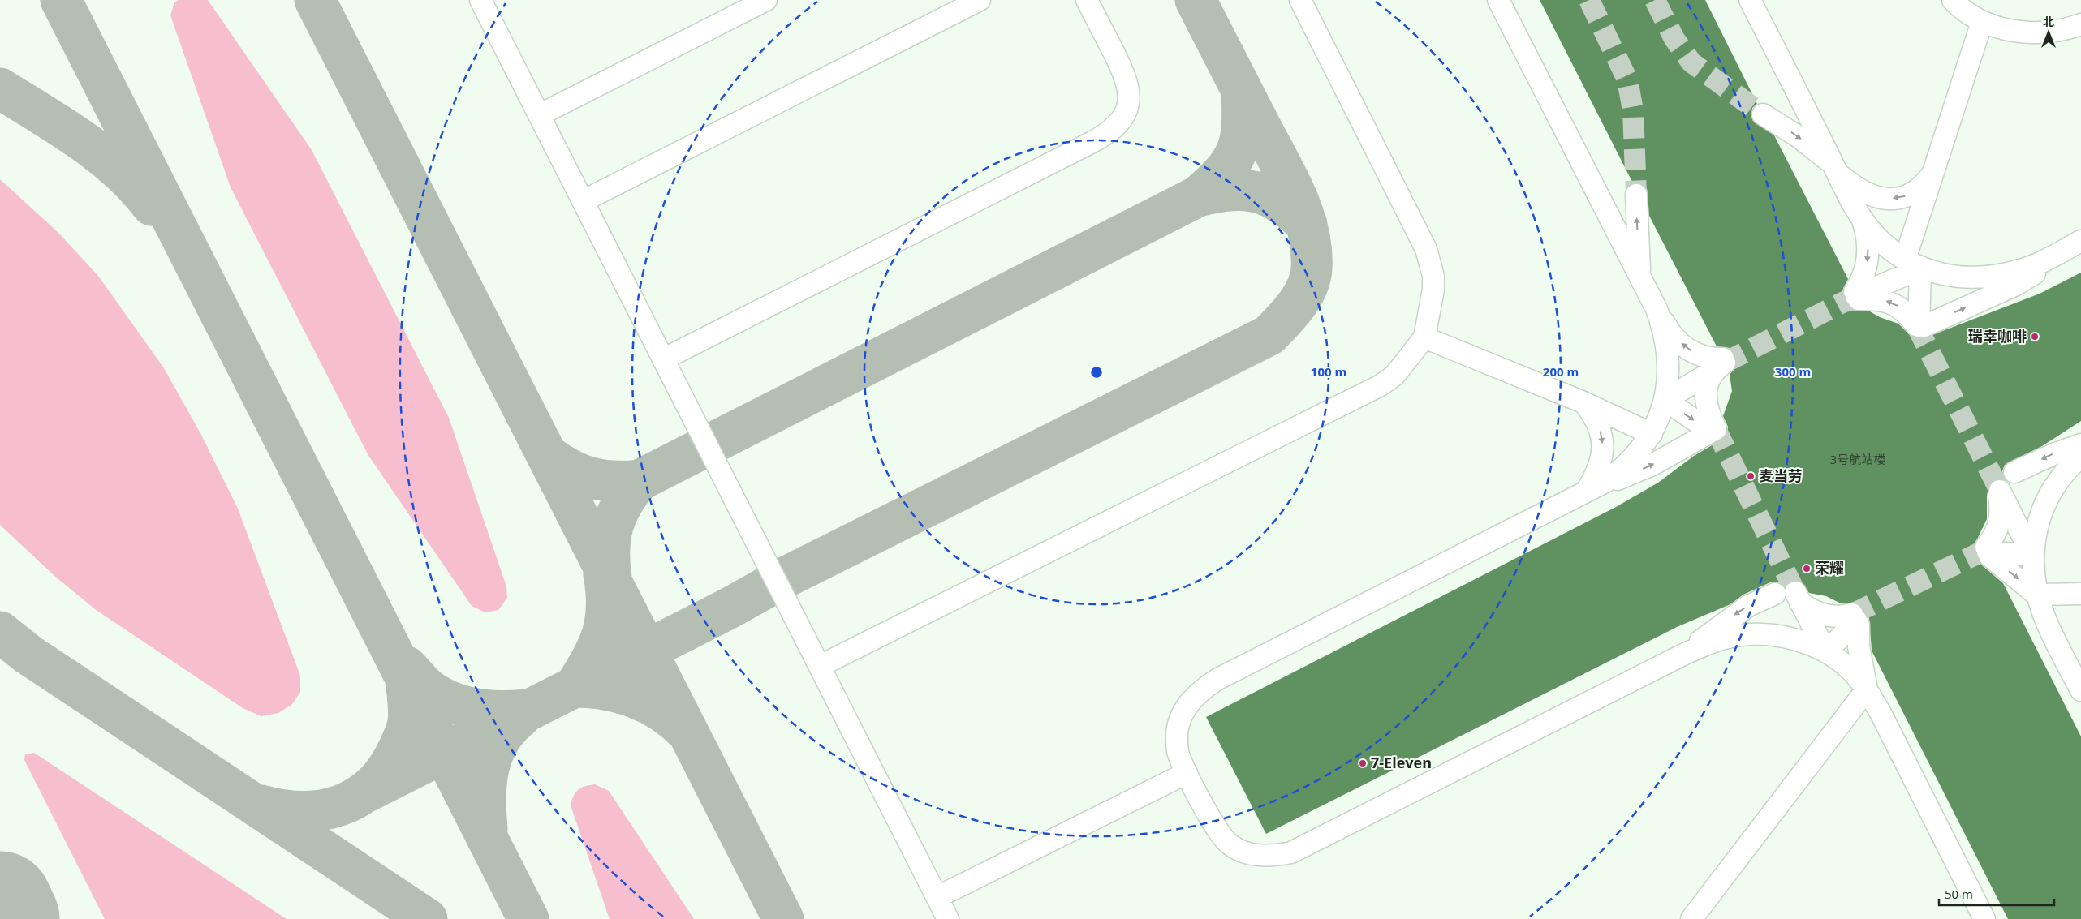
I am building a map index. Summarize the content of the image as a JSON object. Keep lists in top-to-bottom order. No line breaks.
{"places":["瑞幸咖啡","麦当劳","荣耀","7-Eleven"],"house_numbers":["3号航站楼"],"scale_bar":"50 m","north":"top","rings":["100 m","200 m","300 m"]}
